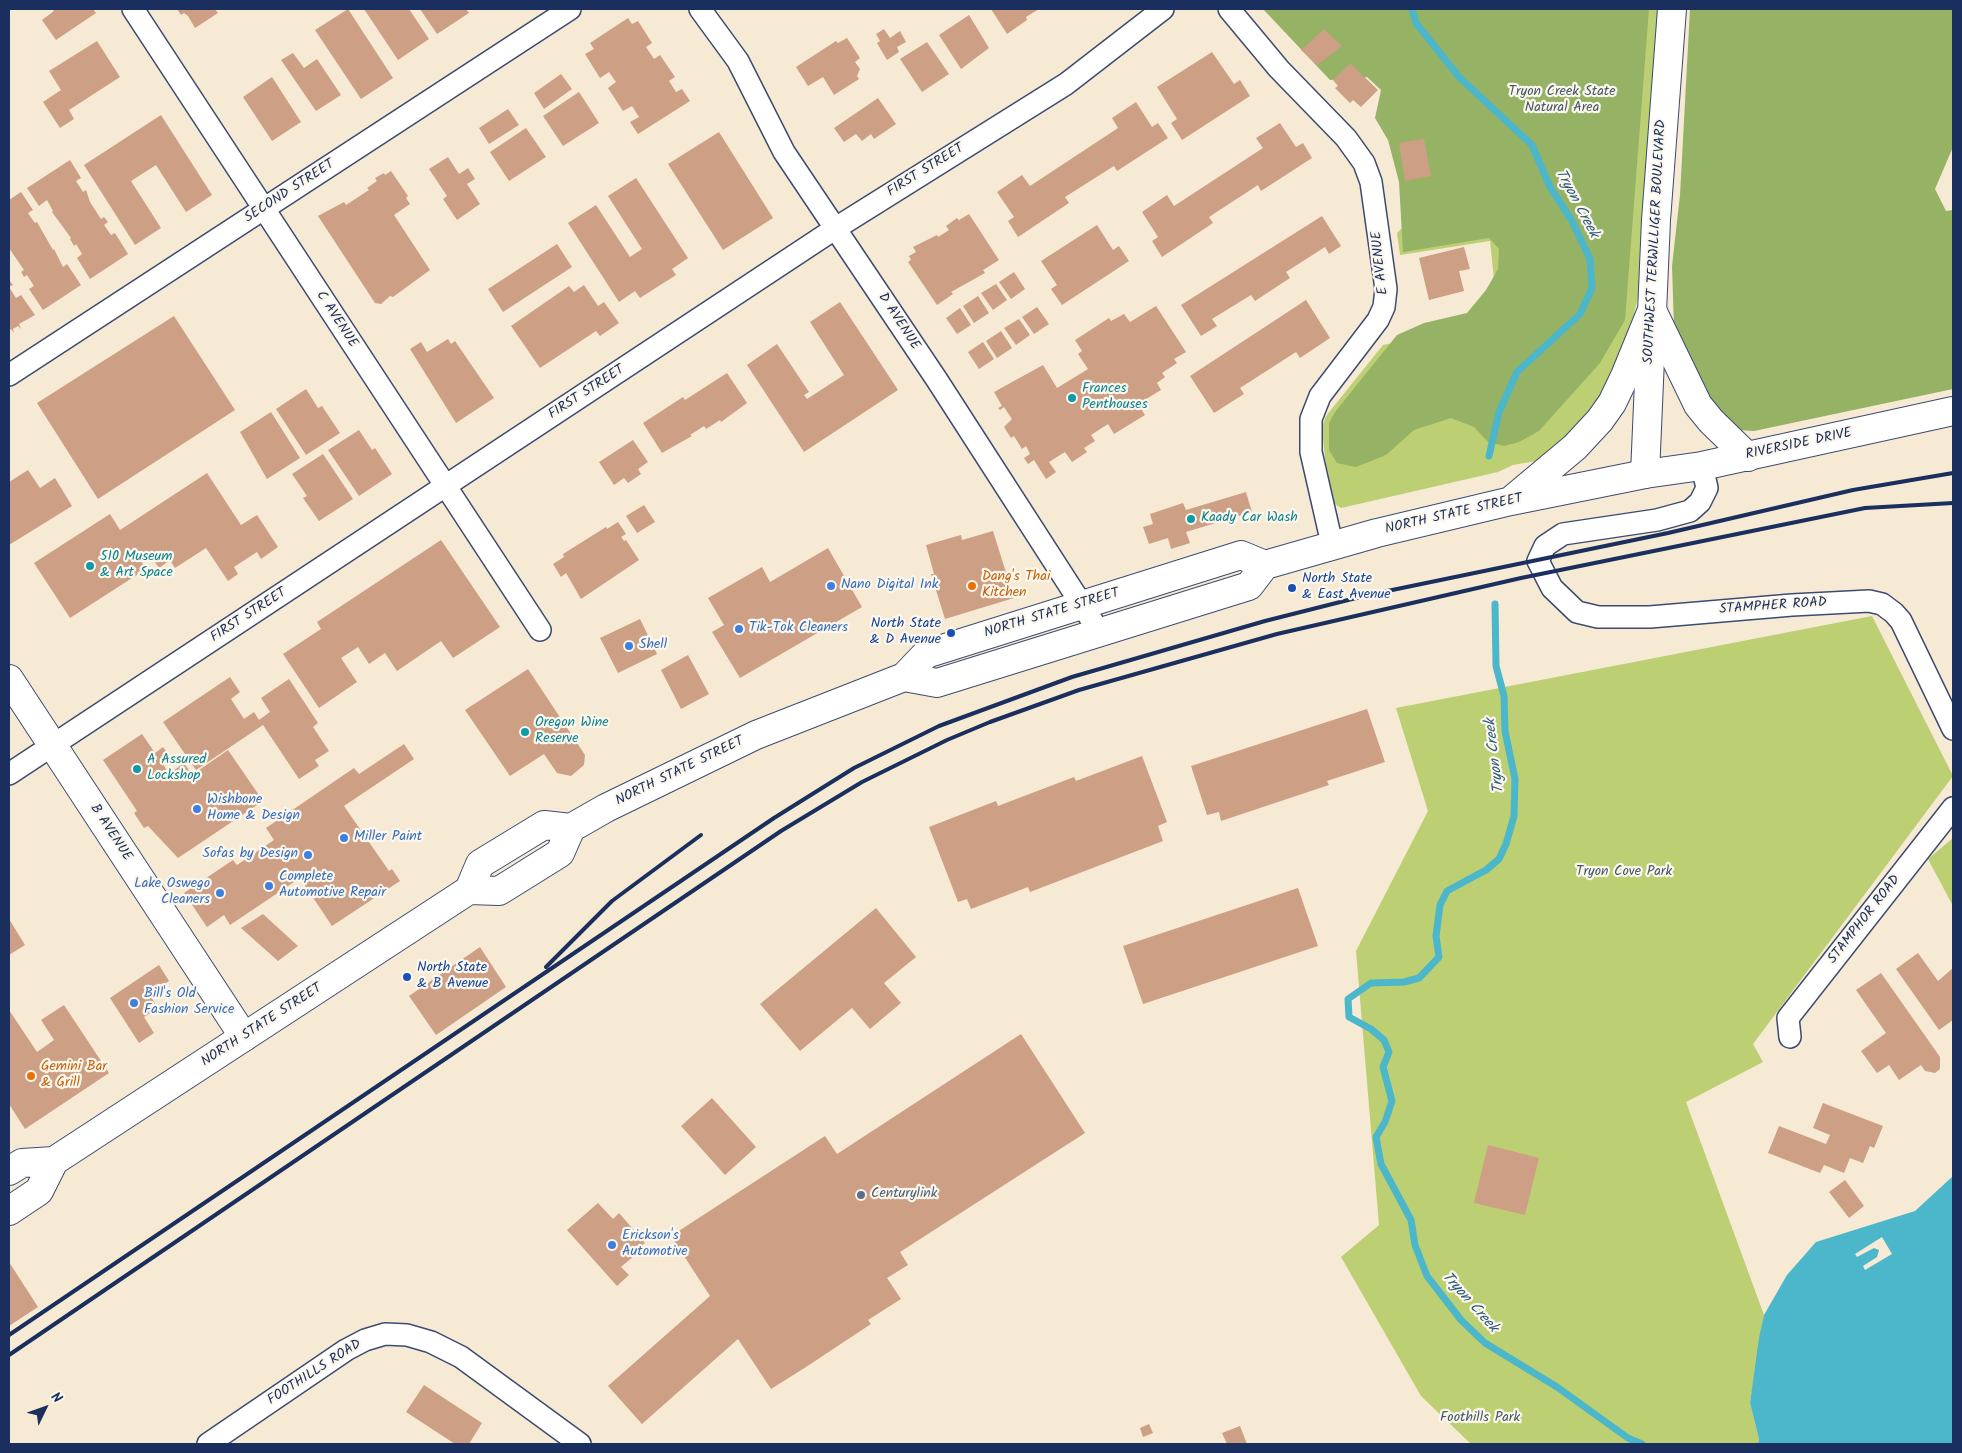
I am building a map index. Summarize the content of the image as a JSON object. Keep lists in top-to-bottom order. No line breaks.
{"streets":{"main road":["SOUTHWEST TERWILLIGER BOULEVARD","RIVERSIDE DRIVE","NORTH STATE STREET","B AVENUE"],"street":["FIRST STREET","SECOND STREET","E AVENUE","C AVENUE","D AVENUE","STAMPHER ROAD","STAMPHOR ROAD","FOOTHILLS ROAD"]},"crossings":[["FIRST STREET","C AVENUE"],["FIRST STREET","D AVENUE"],["FIRST STREET","B AVENUE"],["SECOND STREET","C AVENUE"],["SOUTHWEST TERWILLIGER BOULEVARD","RIVERSIDE DRIVE"],["SOUTHWEST TERWILLIGER BOULEVARD","NORTH STATE STREET"],["E AVENUE","NORTH STATE STREET"],["D AVENUE","NORTH STATE STREET"],["RIVERSIDE DRIVE","NORTH STATE STREET"],["RIVERSIDE DRIVE","STAMPHER ROAD"],["NORTH STATE STREET","B AVENUE"]],"water":["Tryon Creek"],"parks":["Tryon Creek State Natural Area","Tryon Cove Park","Foothills Park"],"places":["Frances Penthouses","Kaady Car Wash","510 Museum & Art Space","Nano Digital Ink","Dang's Thai Kitchen","North State & East Avenue","Tik-Tok Cleaners","North State & D Avenue","Shell","Oregon Wine Reserve","A Assured Lockshop","Wishbone Home & Design","Miller Paint","Sofas by Design","Complete Automotive Repair","Lake Oswego Cleaners","North State & B Avenue","Bill's Old Fashion Service","Gemini Bar & Grill","Centurylink","Erickson's Automotive"],"north":"top right"}
